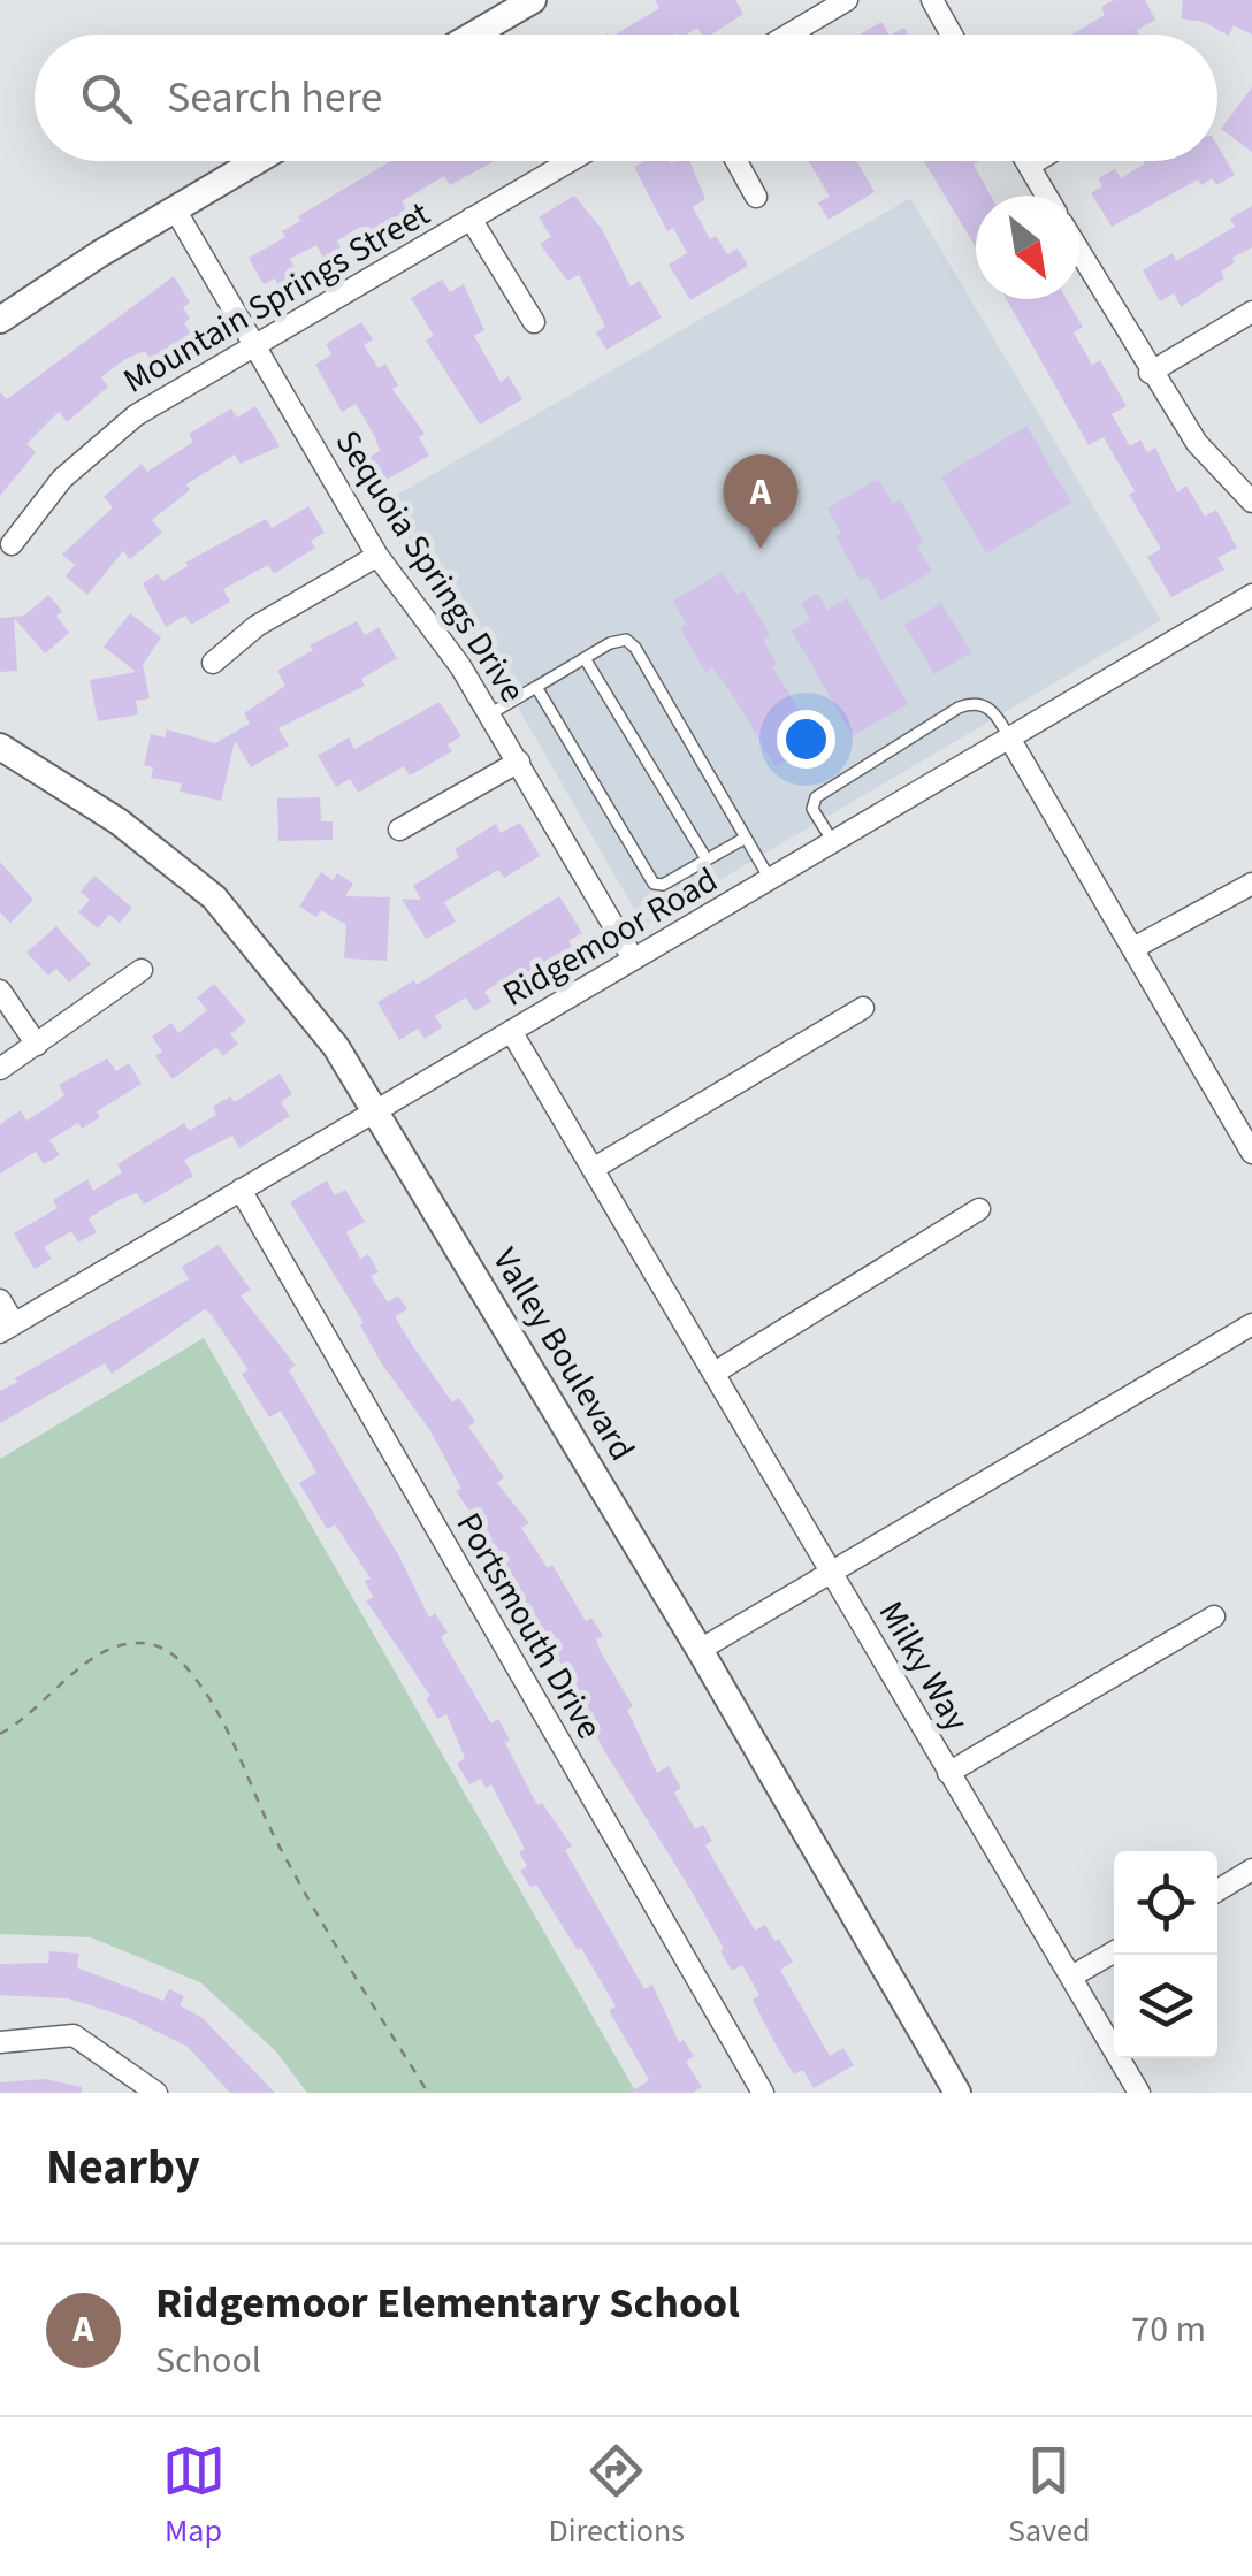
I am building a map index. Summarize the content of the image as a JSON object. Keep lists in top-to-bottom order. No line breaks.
{"streets":{"street":["Mountain Springs Street","Sequoia Springs Drive","Ridgemoor Road","Valley Boulevard","Portsmouth Drive","Milky Way"]},"crossings":[["Mountain Springs Street","Sequoia Springs Drive"],["Sequoia Springs Drive","Ridgemoor Road"],["Ridgemoor Road","Valley Boulevard"],["Ridgemoor Road","Portsmouth Drive"],["Ridgemoor Road","Milky Way"]],"north":"bottom right","page":{"search":"Search here","pins":"A","heading":"Nearby","list":[{"mark":"A","name":"Ridgemoor Elementary School","note":"School","value":"70 m"}],"nav":["Map","Directions","Saved"]}}
